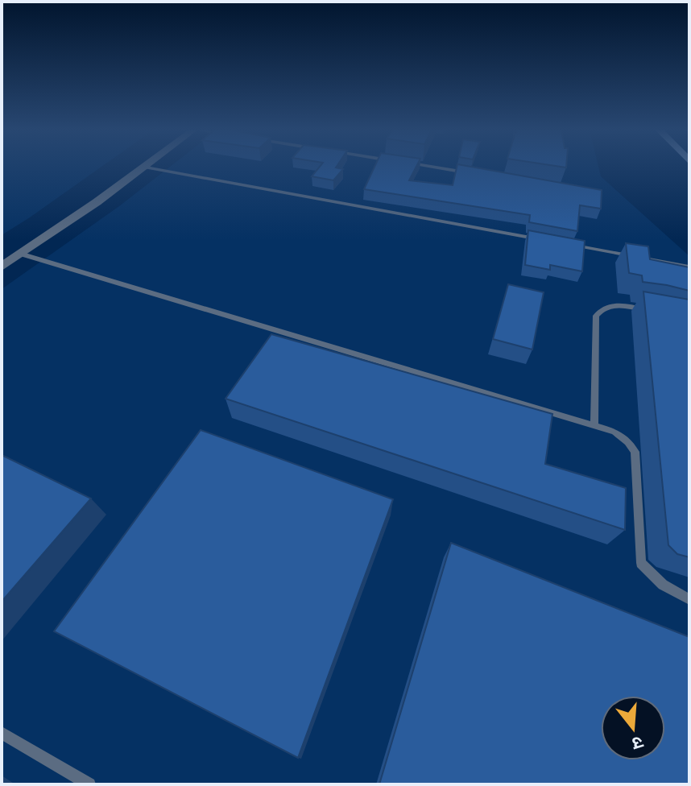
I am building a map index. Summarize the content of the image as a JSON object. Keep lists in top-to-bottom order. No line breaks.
{"north":"bottom"}
